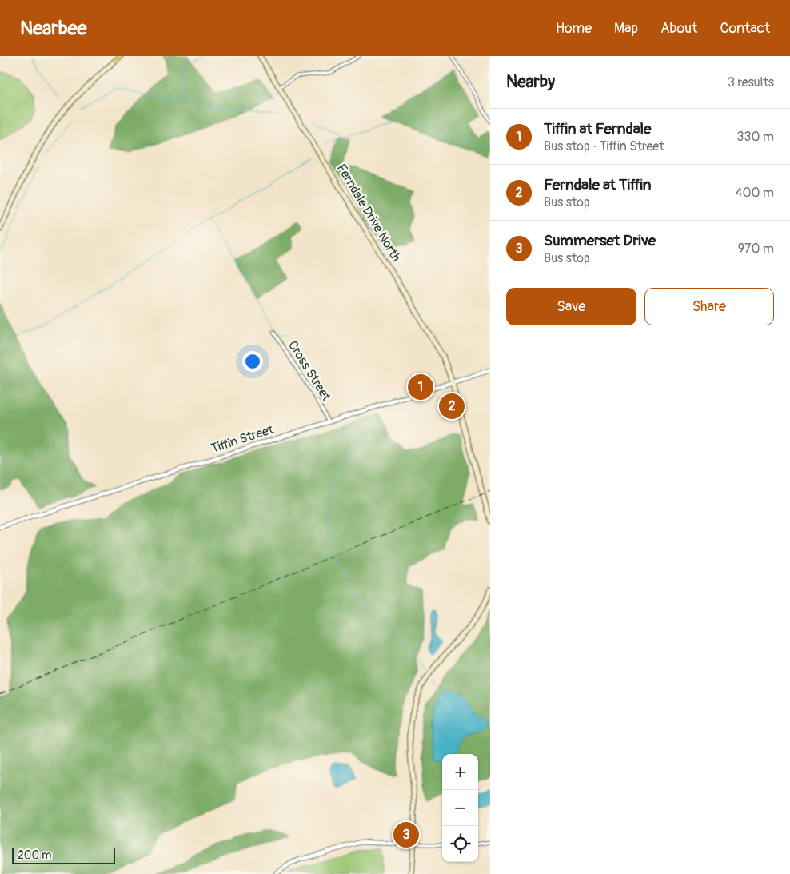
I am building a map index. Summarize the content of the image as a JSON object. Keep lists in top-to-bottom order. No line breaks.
{"streets":{"main road":["Ferndale Drive North"],"street":["Cross Street","Tiffin Street"]},"crossings":[["Ferndale Drive North","Tiffin Street"],["Cross Street","Tiffin Street"]],"scale_bar":"200 m","page":{"header":"Nearbee","nav":["Home","Map","About","Contact"],"heading":["Nearby","3 results"],"list":[{"mark":"1","name":"Tiffin at Ferndale","note":"Bus stop · Tiffin Street","value":"330 m"},{"mark":"2","name":"Ferndale at Tiffin","note":"Bus stop","value":"400 m"},{"mark":"3","name":"Summerset Drive","note":"Bus stop","value":"970 m"}],"buttons":["Save","Share"],"pins":["1","2","3"],"map_buttons":["+","−"],"scale":"200 m"}}
